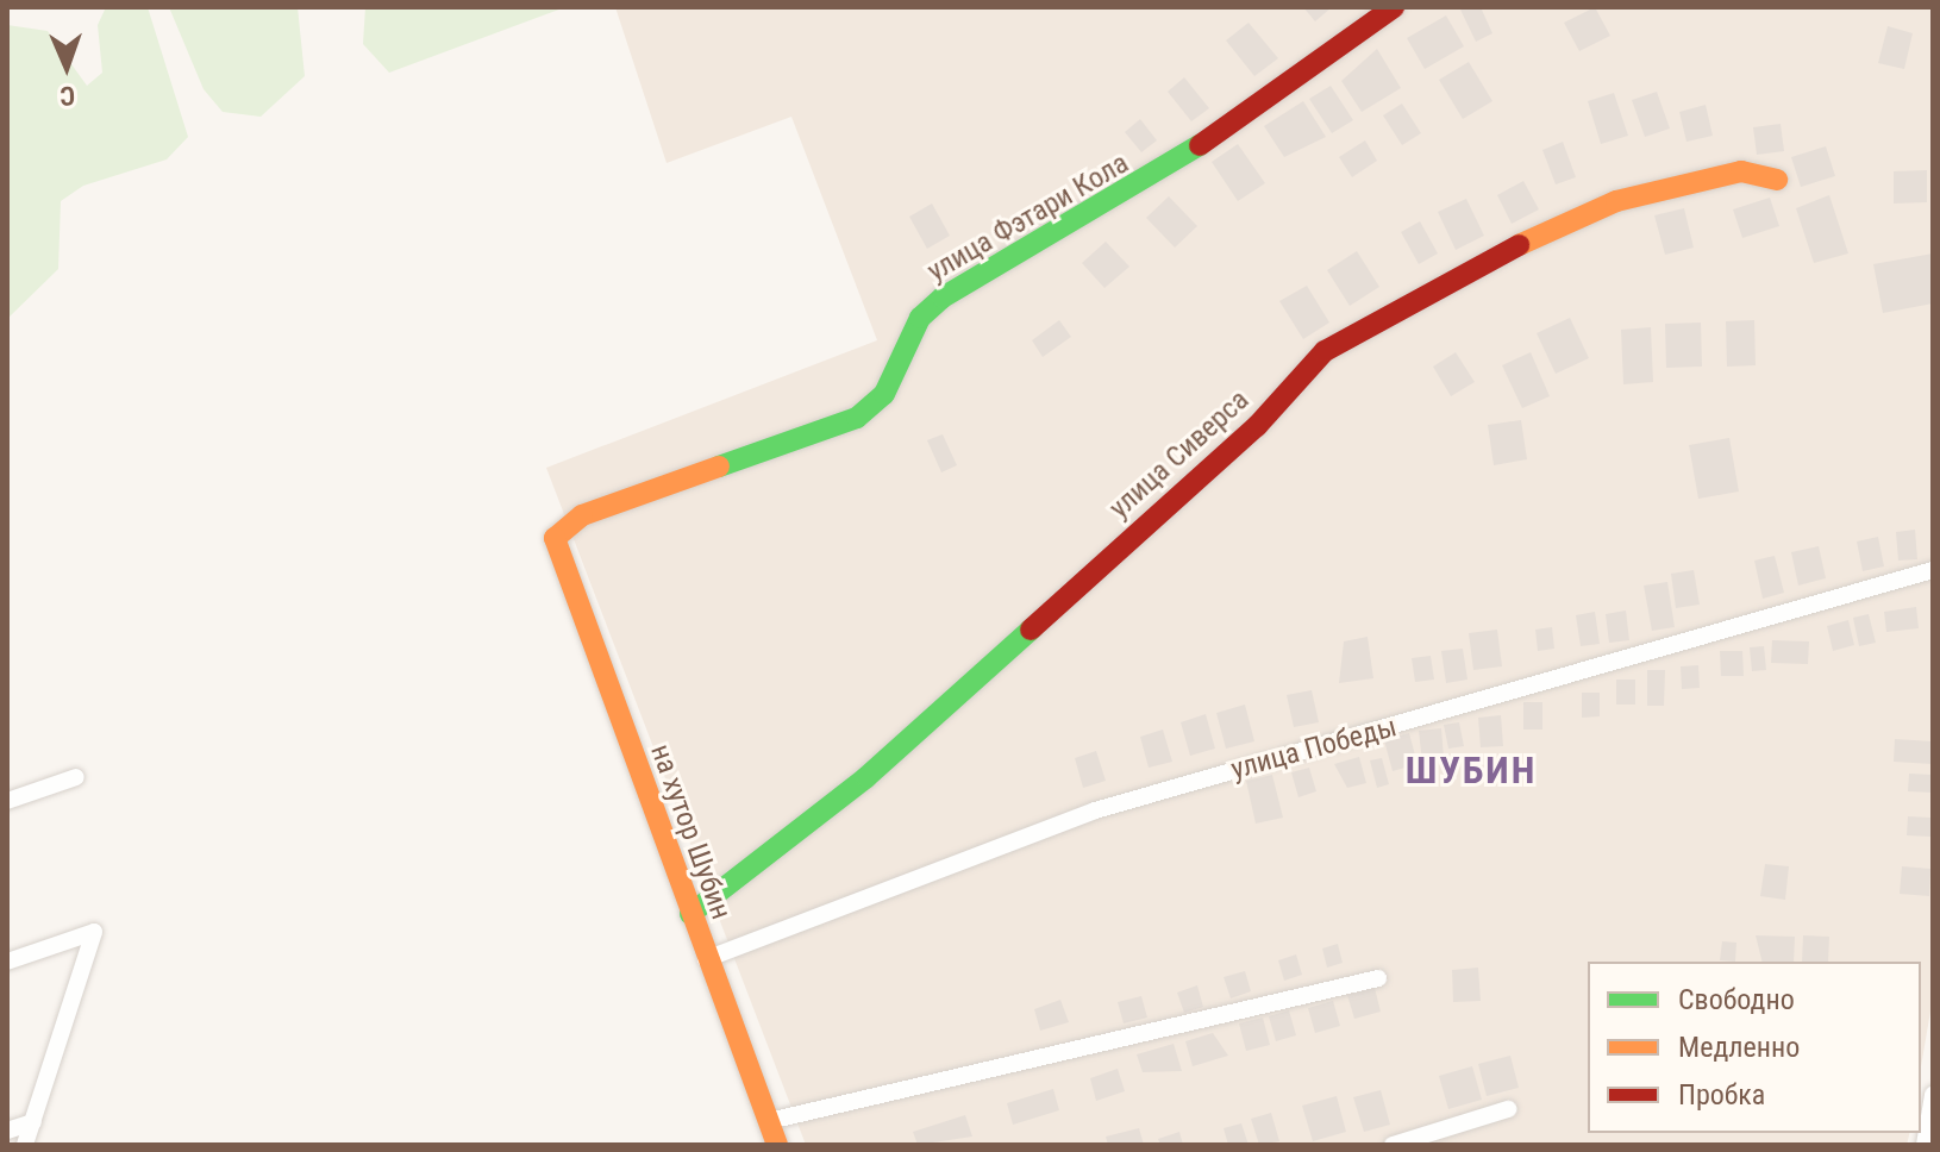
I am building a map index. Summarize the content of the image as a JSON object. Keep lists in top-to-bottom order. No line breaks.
{"streets":{"street":["улица Фэтари Кола","улица Сиверса","улица Победы","на хутор Шубин"]},"crossings":[["улица Фэтари Кола","на хутор Шубин"],["улица Сиверса","на хутор Шубин"],["улица Победы","на хутор Шубин"]],"districts":["ШУБИН"],"legend":["Свободно","Медленно","Пробка"],"north":"bottom"}
